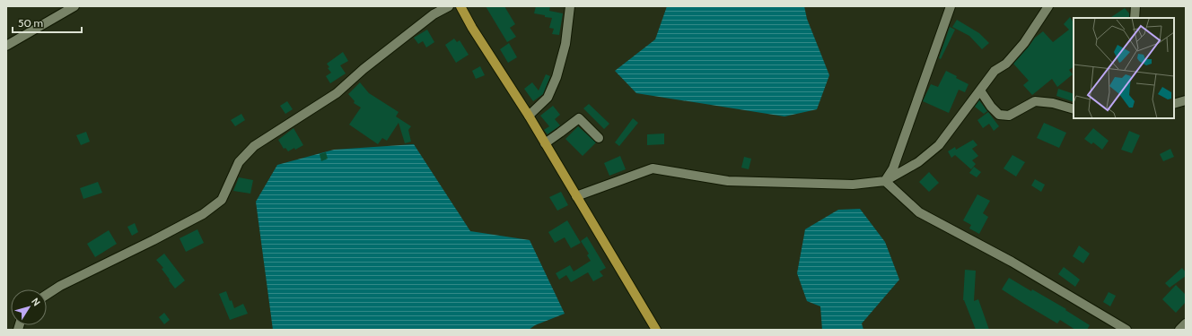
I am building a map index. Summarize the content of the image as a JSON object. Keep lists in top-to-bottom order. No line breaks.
{"scale_bar":"50 m","north":"top right"}
